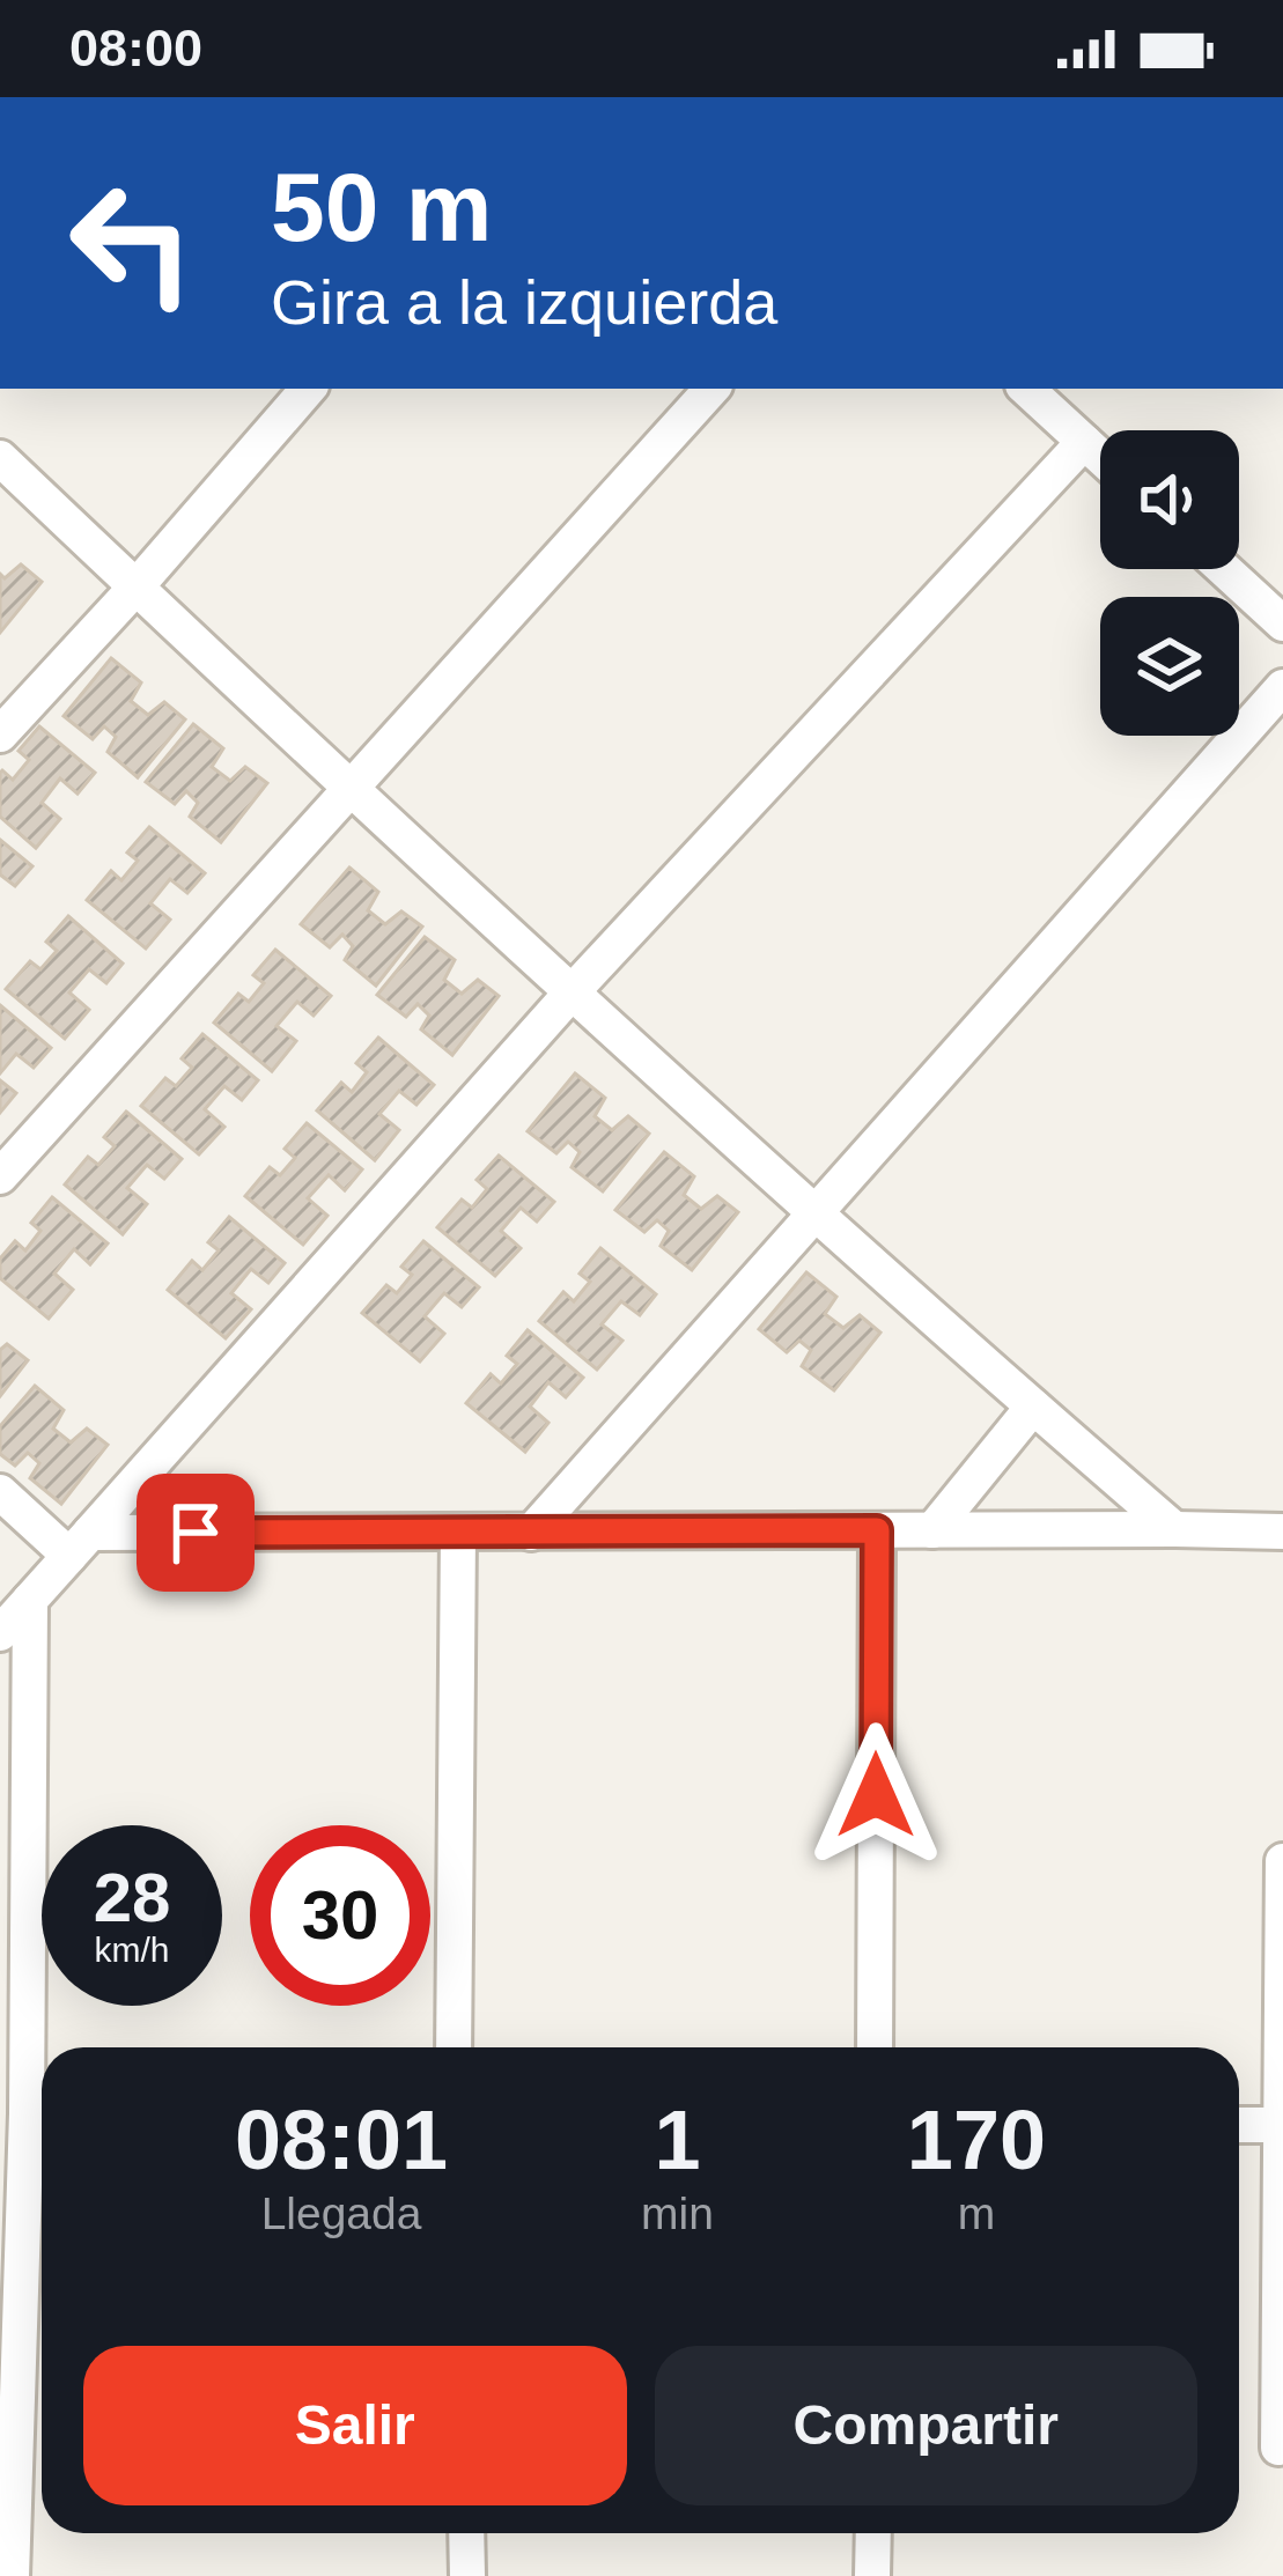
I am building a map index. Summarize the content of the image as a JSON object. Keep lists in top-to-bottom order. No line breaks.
{"page":{"status":"08:00","turn":["50 m","Gira a la izquierda"],"speed":"28 km/h","limit":"30","eta":["08:01","Llegada","1","min","170","m"],"buttons":["Salir","Compartir"]}}
